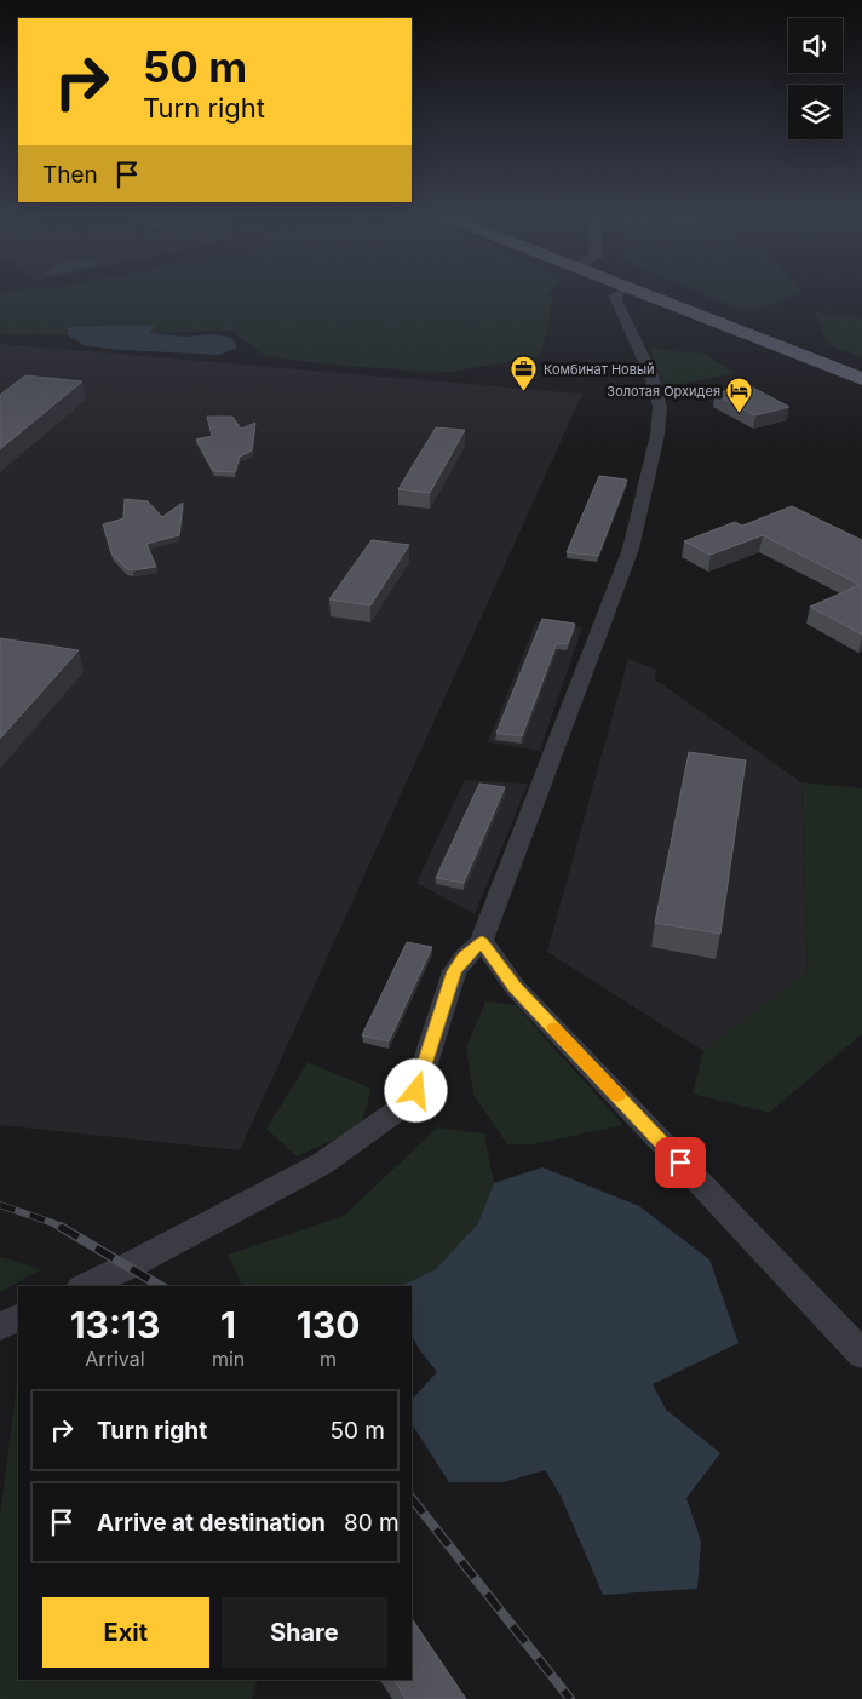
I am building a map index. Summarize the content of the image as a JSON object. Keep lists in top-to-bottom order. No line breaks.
{"places":{"office":["Комбинат Новый"],"hotel":["Золотая Орхидея"]},"page":{"turn":["50 m","Turn right"],"then":"Then","eta":["13:13","Arrival","1","min","130","m"],"list":[{"name":"Turn right","value":"50 m"},{"name":"Arrive at destination","value":"80 m"}],"buttons":["Exit","Share"]}}
